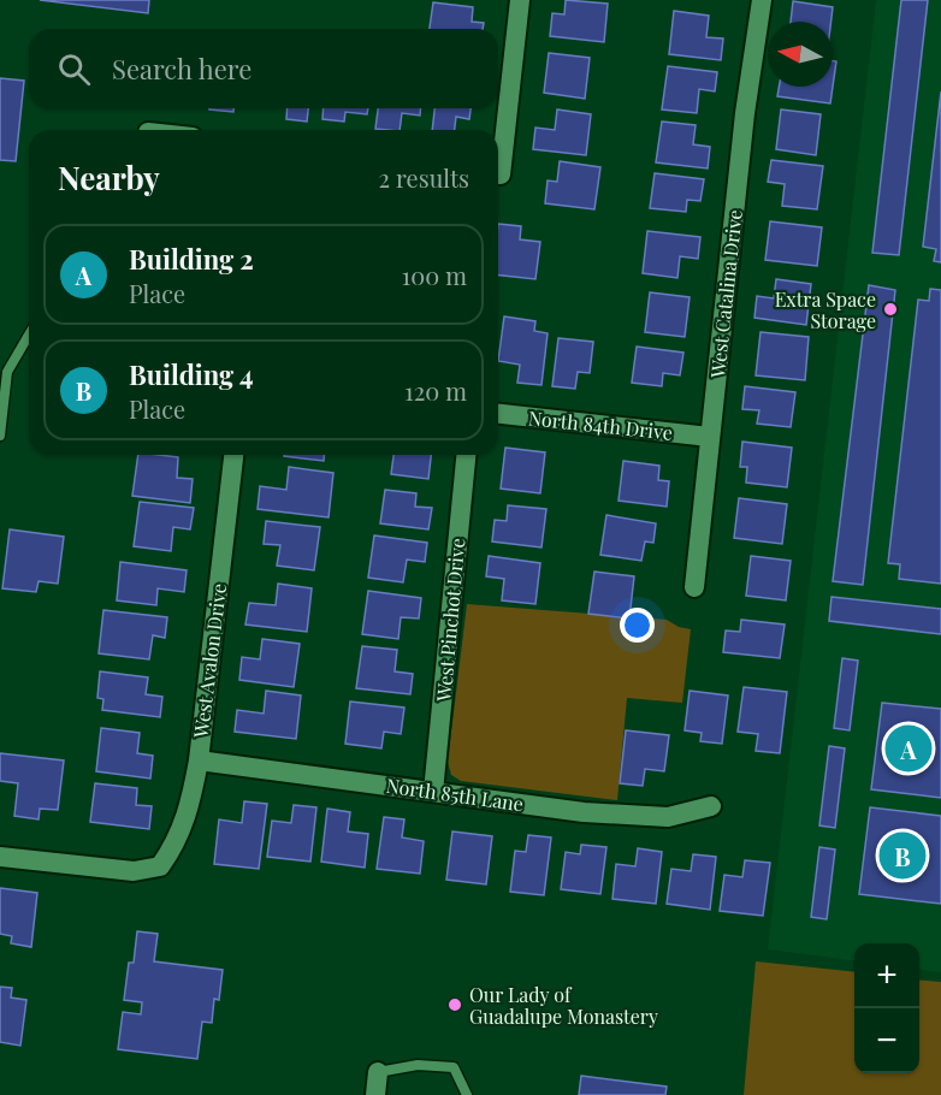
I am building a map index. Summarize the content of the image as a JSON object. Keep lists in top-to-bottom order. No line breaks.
{"streets":{"street":["West Catalina Drive","North 84th Drive","West Pinchot Drive","West Avalon Drive","North 85th Lane"]},"crossings":[["West Catalina Drive","North 84th Drive"],["West Pinchot Drive","North 85th Lane"],["West Avalon Drive","North 85th Lane"]],"places":["Extra Space Storage","Our Lady of Guadalupe Monastery"],"north":"left","page":{"search":"Search here","heading":["Nearby","2 results"],"list":[{"mark":"A","name":"Building 2","note":"Place","value":"100 m"},{"mark":"B","name":"Building 4","note":"Place","value":"120 m"}],"pins":["A","B"],"map_buttons":["+","−"]}}
